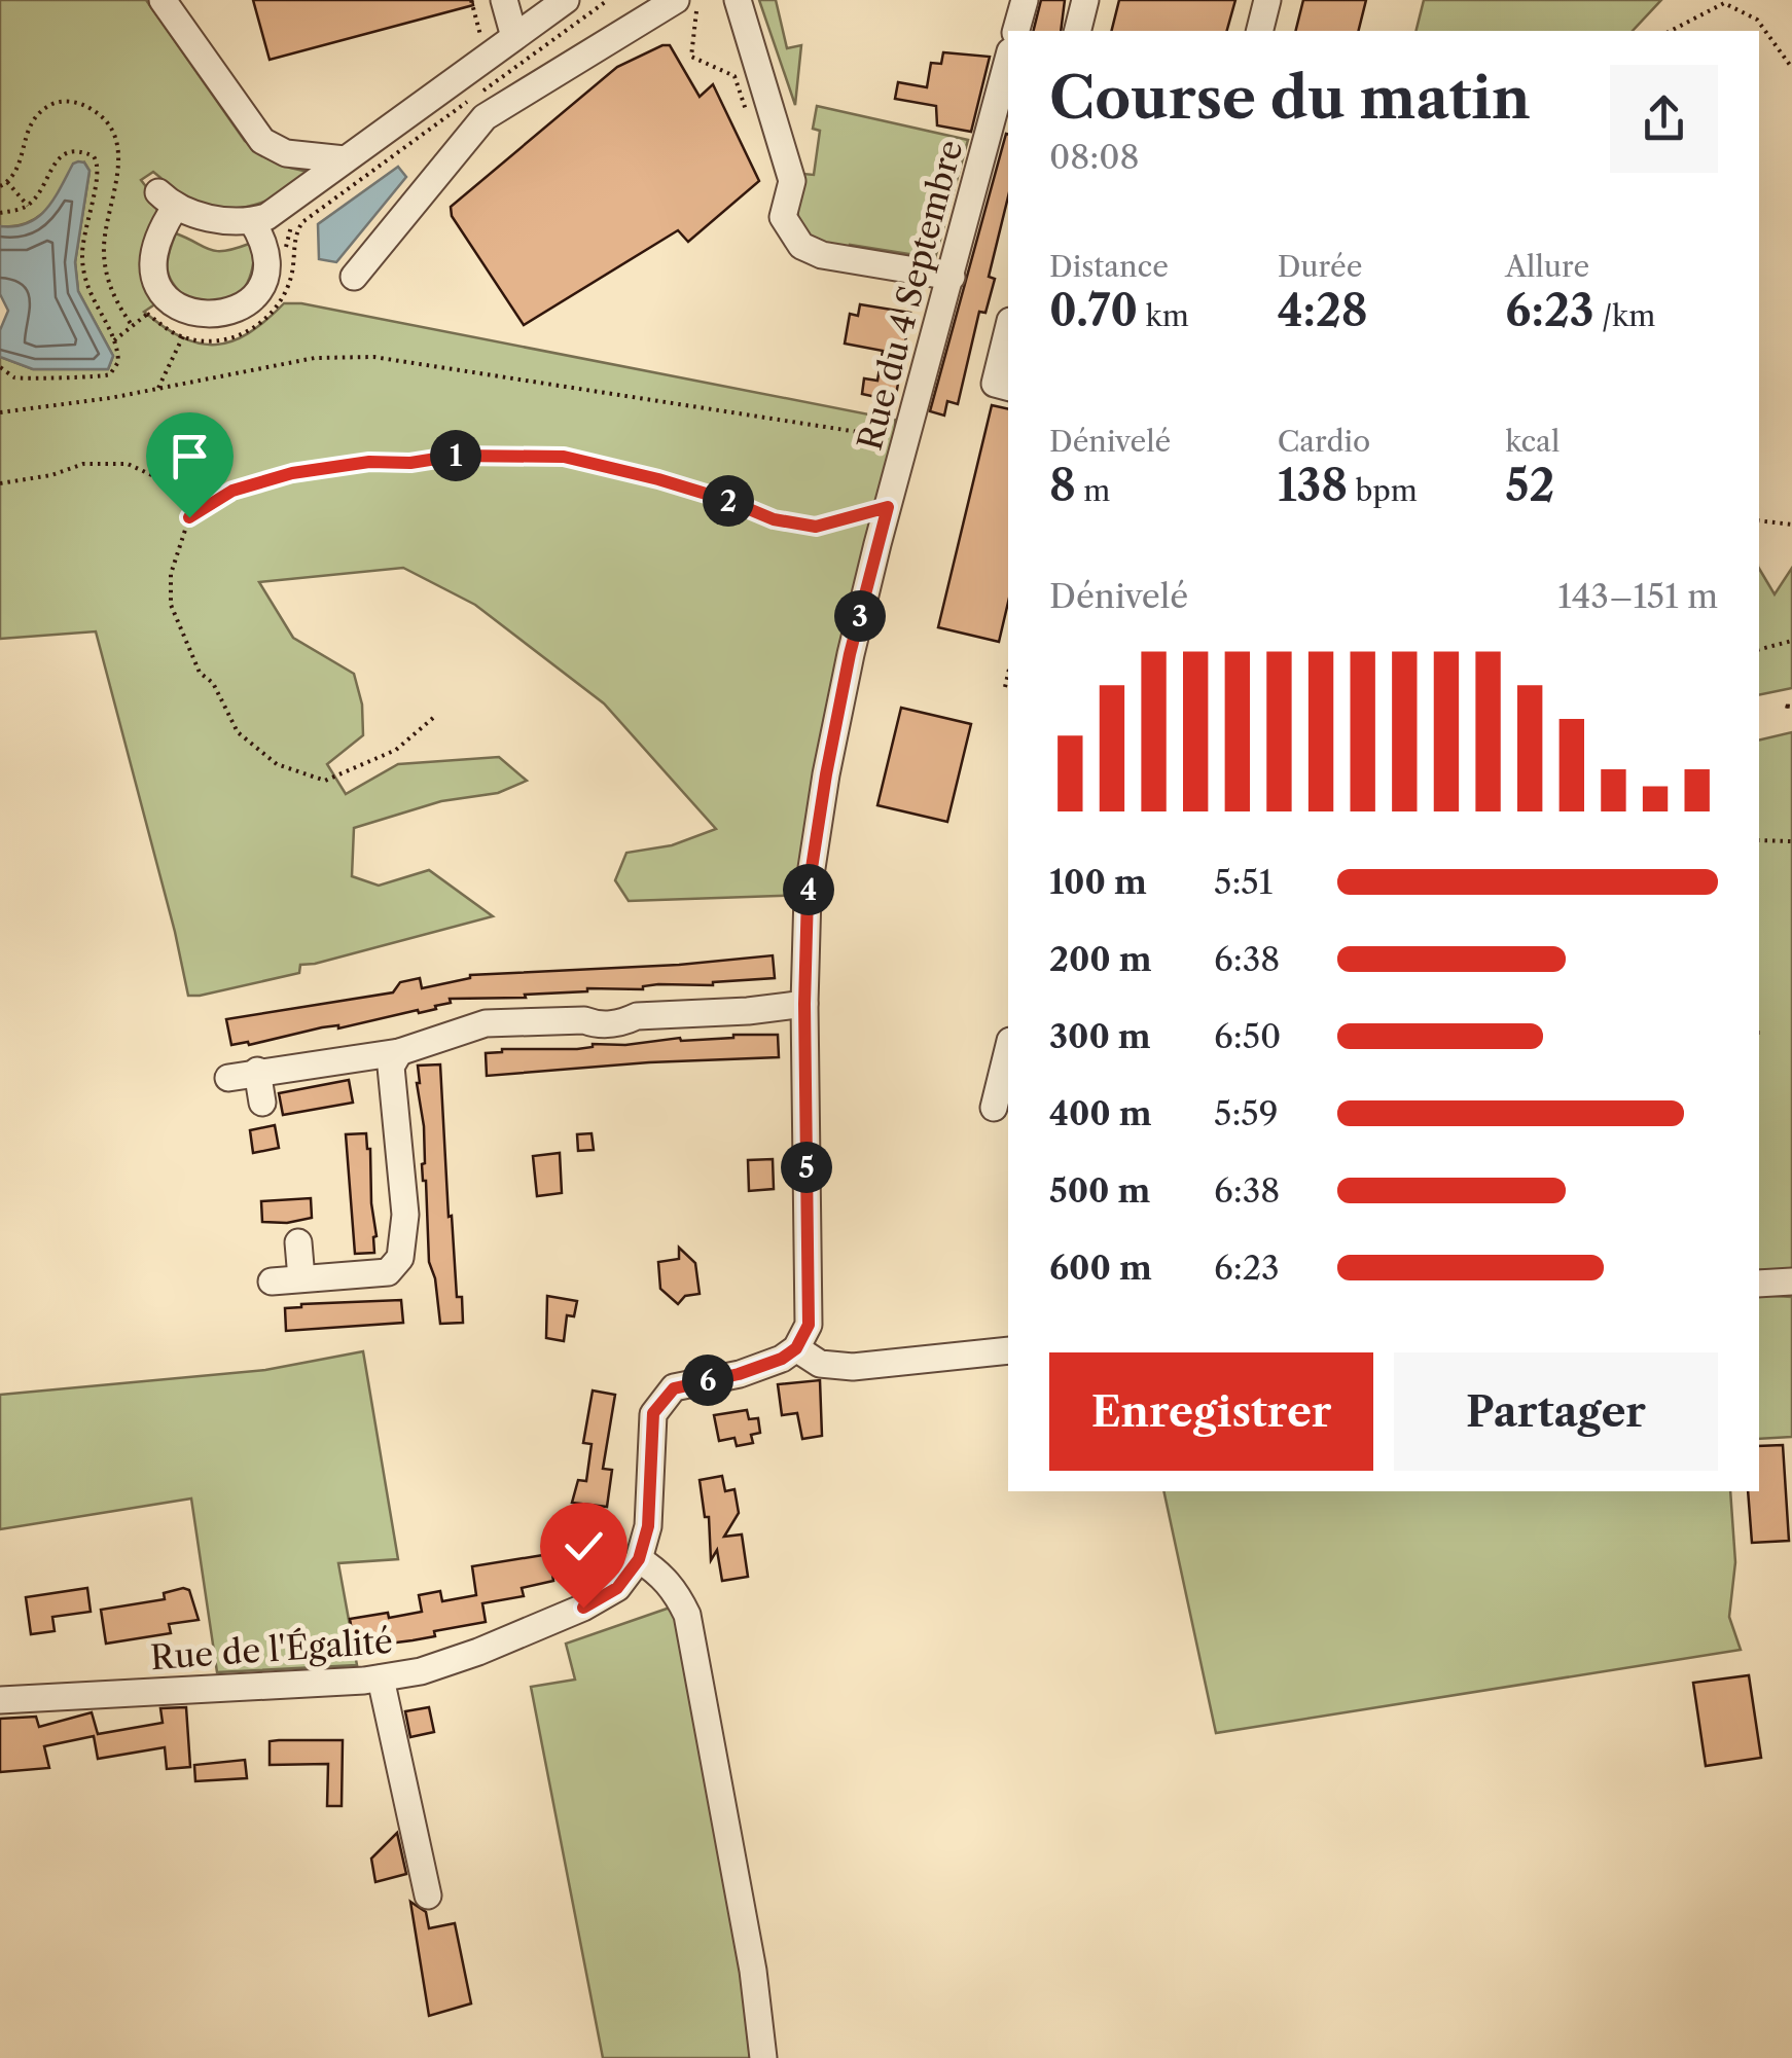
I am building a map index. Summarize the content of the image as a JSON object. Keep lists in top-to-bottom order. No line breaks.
{"streets":{"street":["Rue du 4 Septembre","Rue de l'Égalité"]},"page":{"heading":["Course du matin","08:08"],"stats":[["Distance","0.70 km"],["Durée","4:28"],["Allure","6:23 /km"],["Dénivelé","8 m"],["Cardio","138 bpm"],["kcal","52"]],"pins":["1","2","3","4","5","6"],"chart":["Dénivelé","143–151 m"],"list":[{"name":"100 m","note":"5:51"},{"name":"200 m","note":"6:38"},{"name":"300 m","note":"6:50"},{"name":"400 m","note":"5:59"},{"name":"500 m","note":"6:38"},{"name":"600 m","note":"6:23"}],"buttons":["Enregistrer","Partager"]}}
